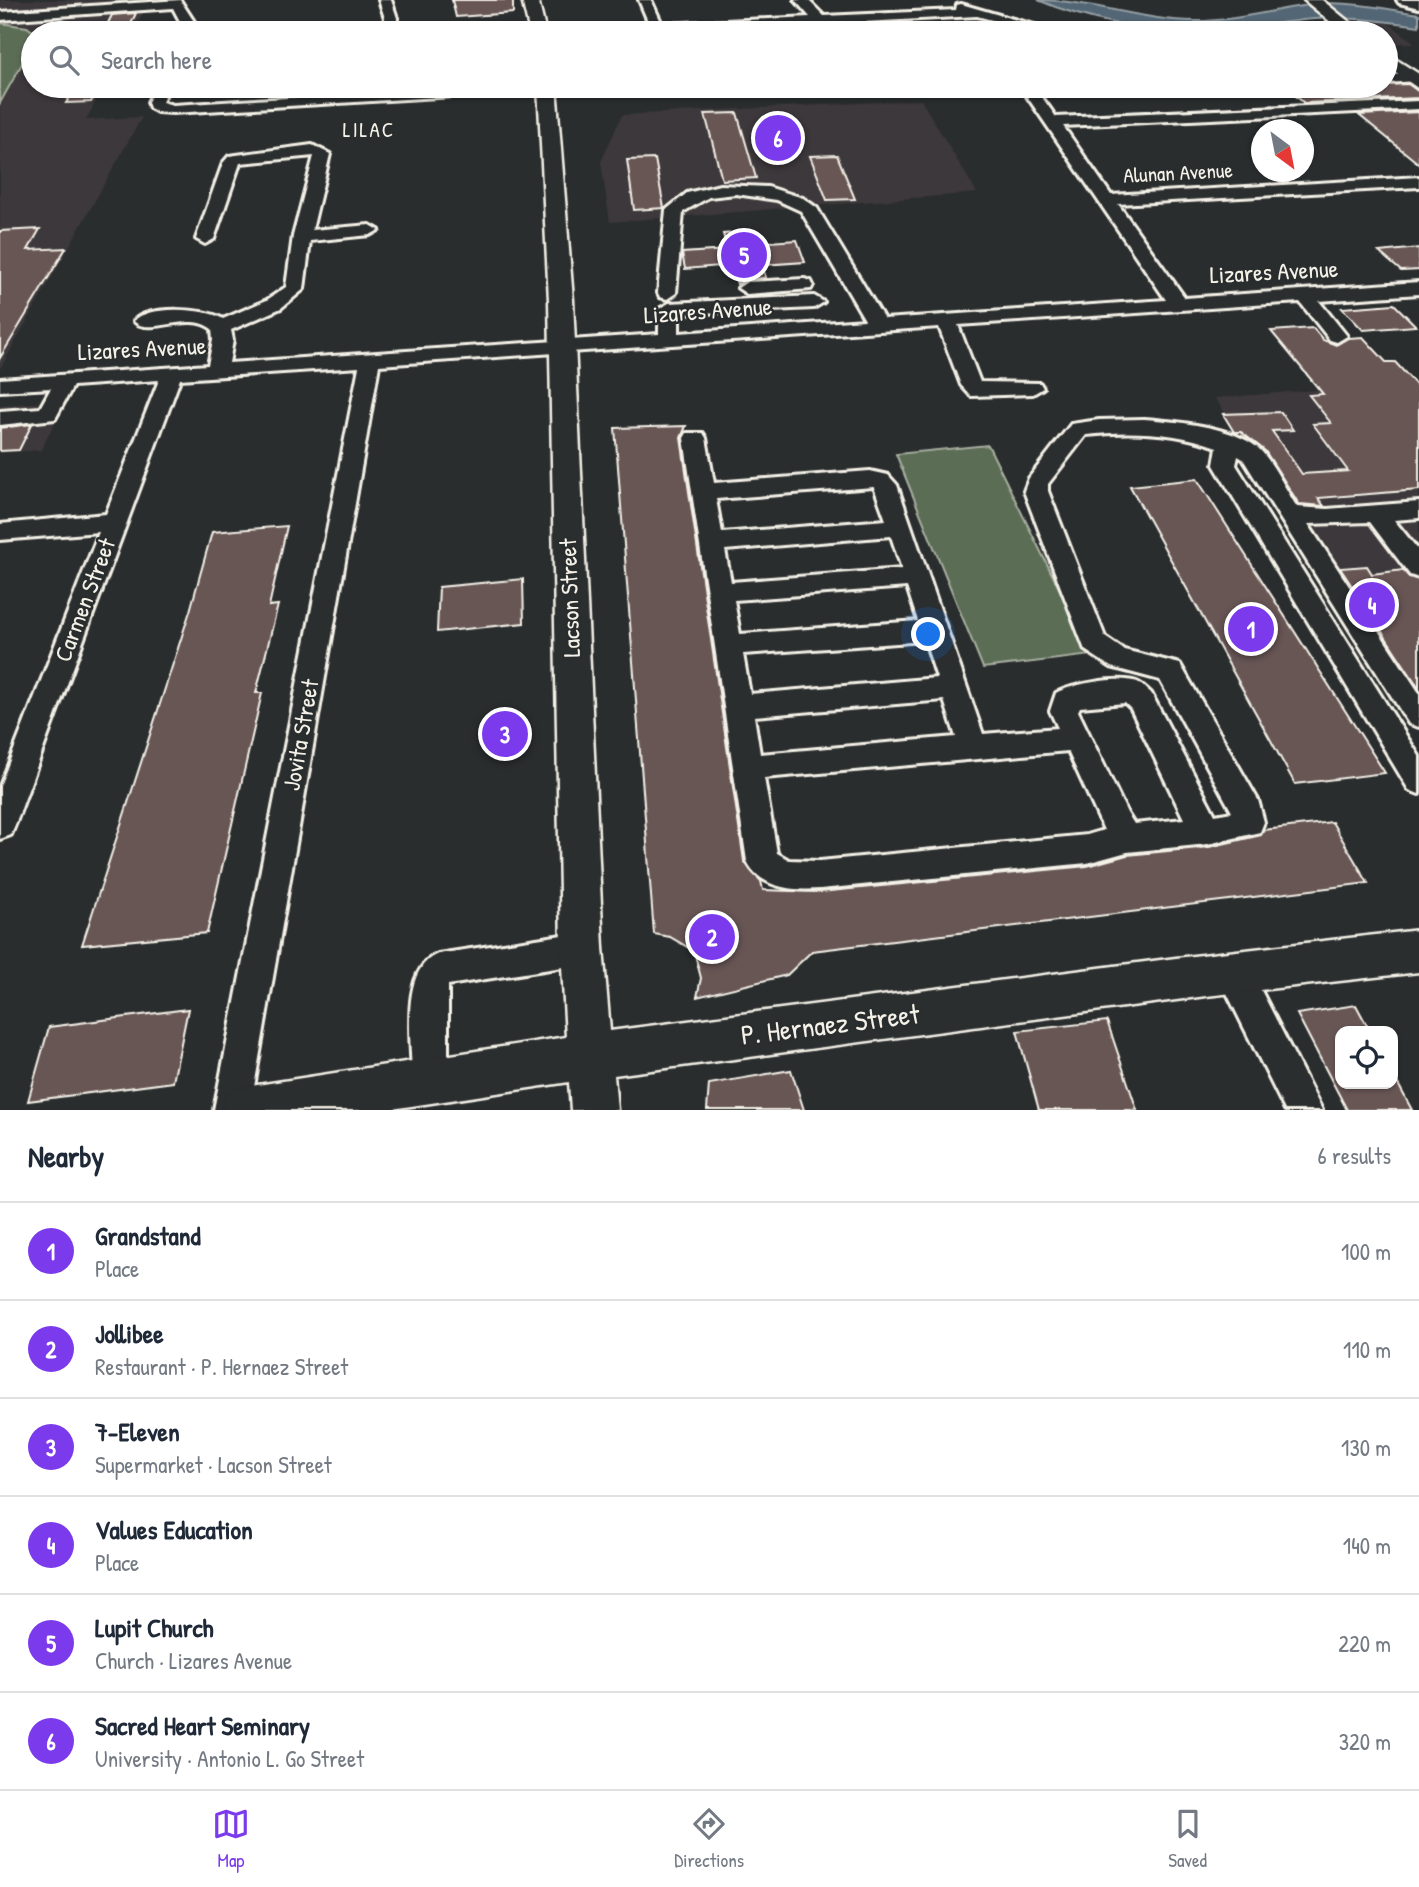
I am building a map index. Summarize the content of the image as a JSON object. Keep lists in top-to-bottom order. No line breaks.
{"streets":{"main road":["Lacson Street","P. Hernaez Street"],"street":["Alunan Avenue","Lizares Avenue","Carmen Street","Jovita Street"]},"crossings":[["Lizares Avenue","Lacson Street"],["Lizares Avenue","Carmen Street"],["Lizares Avenue","Jovita Street"],["Lacson Street","P. Hernaez Street"]],"districts":["LILAC"],"north":"bottom right","page":{"search":"Search here","pins":["6","5","4","1","3","2"],"heading":["Nearby","6 results"],"list":[{"mark":"1","name":"Grandstand","note":"Place","value":"100 m"},{"mark":"2","name":"Jollibee","note":"Restaurant · P. Hernaez Street","value":"110 m"},{"mark":"3","name":"7-Eleven","note":"Supermarket · Lacson Street","value":"130 m"},{"mark":"4","name":"Values Education","note":"Place","value":"140 m"},{"mark":"5","name":"Lupit Church","note":"Church · Lizares Avenue","value":"220 m"},{"mark":"6","name":"Sacred Heart Seminary","note":"University · Antonio L. Go Street","value":"320 m"}],"nav":["Map","Directions","Saved"]}}
